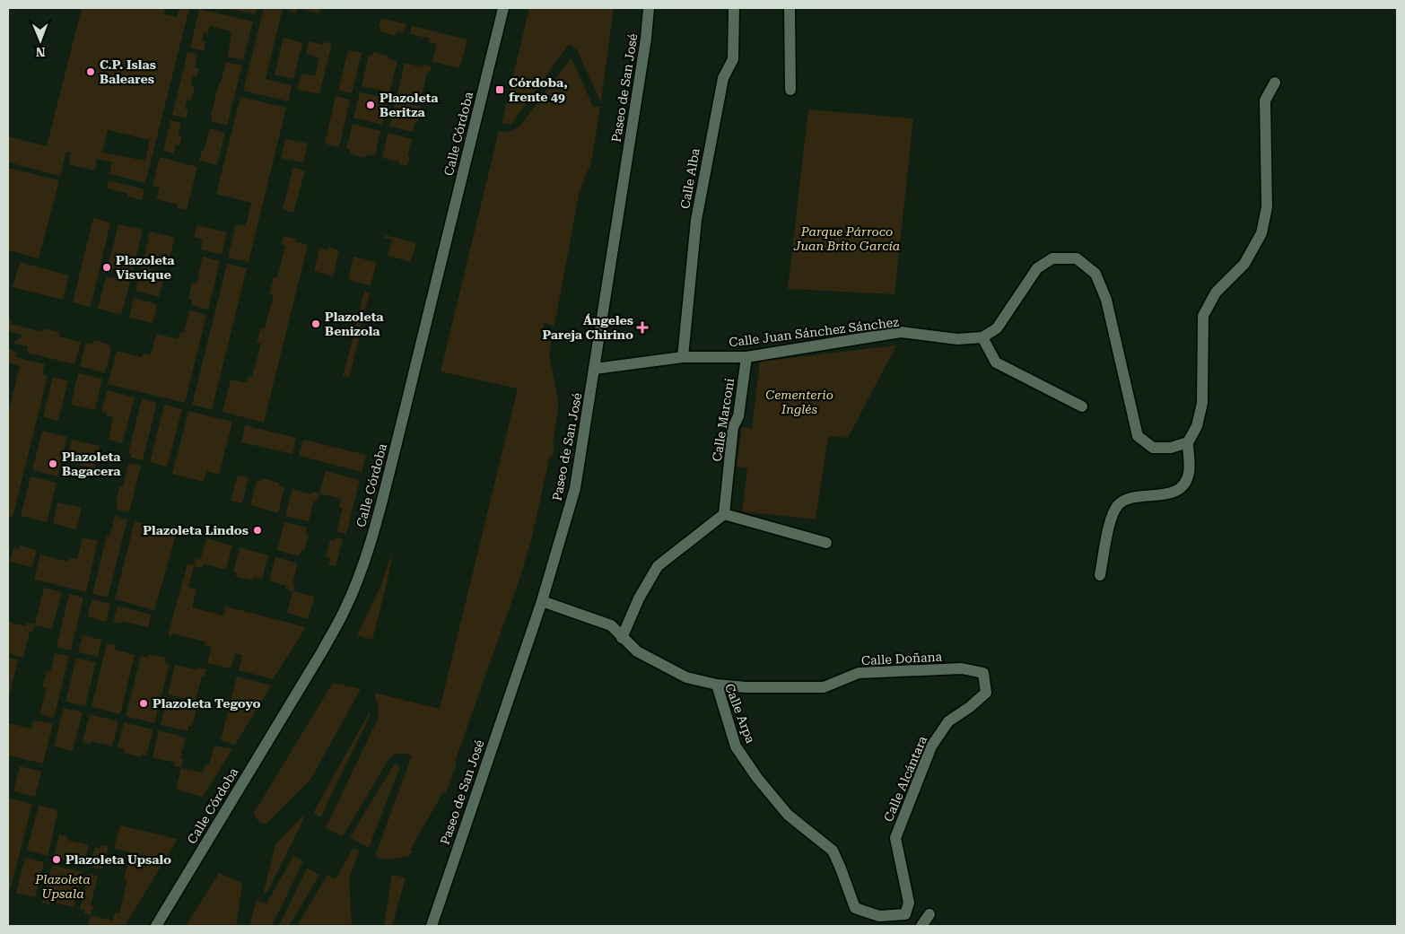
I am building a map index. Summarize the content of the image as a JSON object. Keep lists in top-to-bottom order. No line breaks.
{"streets":{"street":["Paseo de San José","Calle Córdoba","Calle Alba","Calle Juan Sánchez Sánchez","Calle Marconi","Calle Doñana","Calle Arpa","Calle Alcántara"]},"crossings":[["Paseo de San José","Calle Juan Sánchez Sánchez"],["Paseo de San José","Calle Arpa"],["Calle Alba","Calle Juan Sánchez Sánchez"],["Calle Juan Sánchez Sánchez","Calle Marconi"],["Calle Doñana","Calle Arpa"],["Calle Doñana","Calle Alcántara"],["Calle Arpa","Calle Alcántara"]],"parks":["Parque Párroco Juan Brito García","Cementerio Inglés","Plazoleta Upsala"],"places":{"other":["C.P. Islas Baleares","Plazoleta Beritza","Plazoleta Visvique","Plazoleta Benizola","Plazoleta Bagacera","Plazoleta Lindos","Plazoleta Tegoyo","Plazoleta Upsalo"],"transit":["Córdoba, frente 49"],"health":["Ángeles Pareja Chirino"]},"north":"bottom"}
